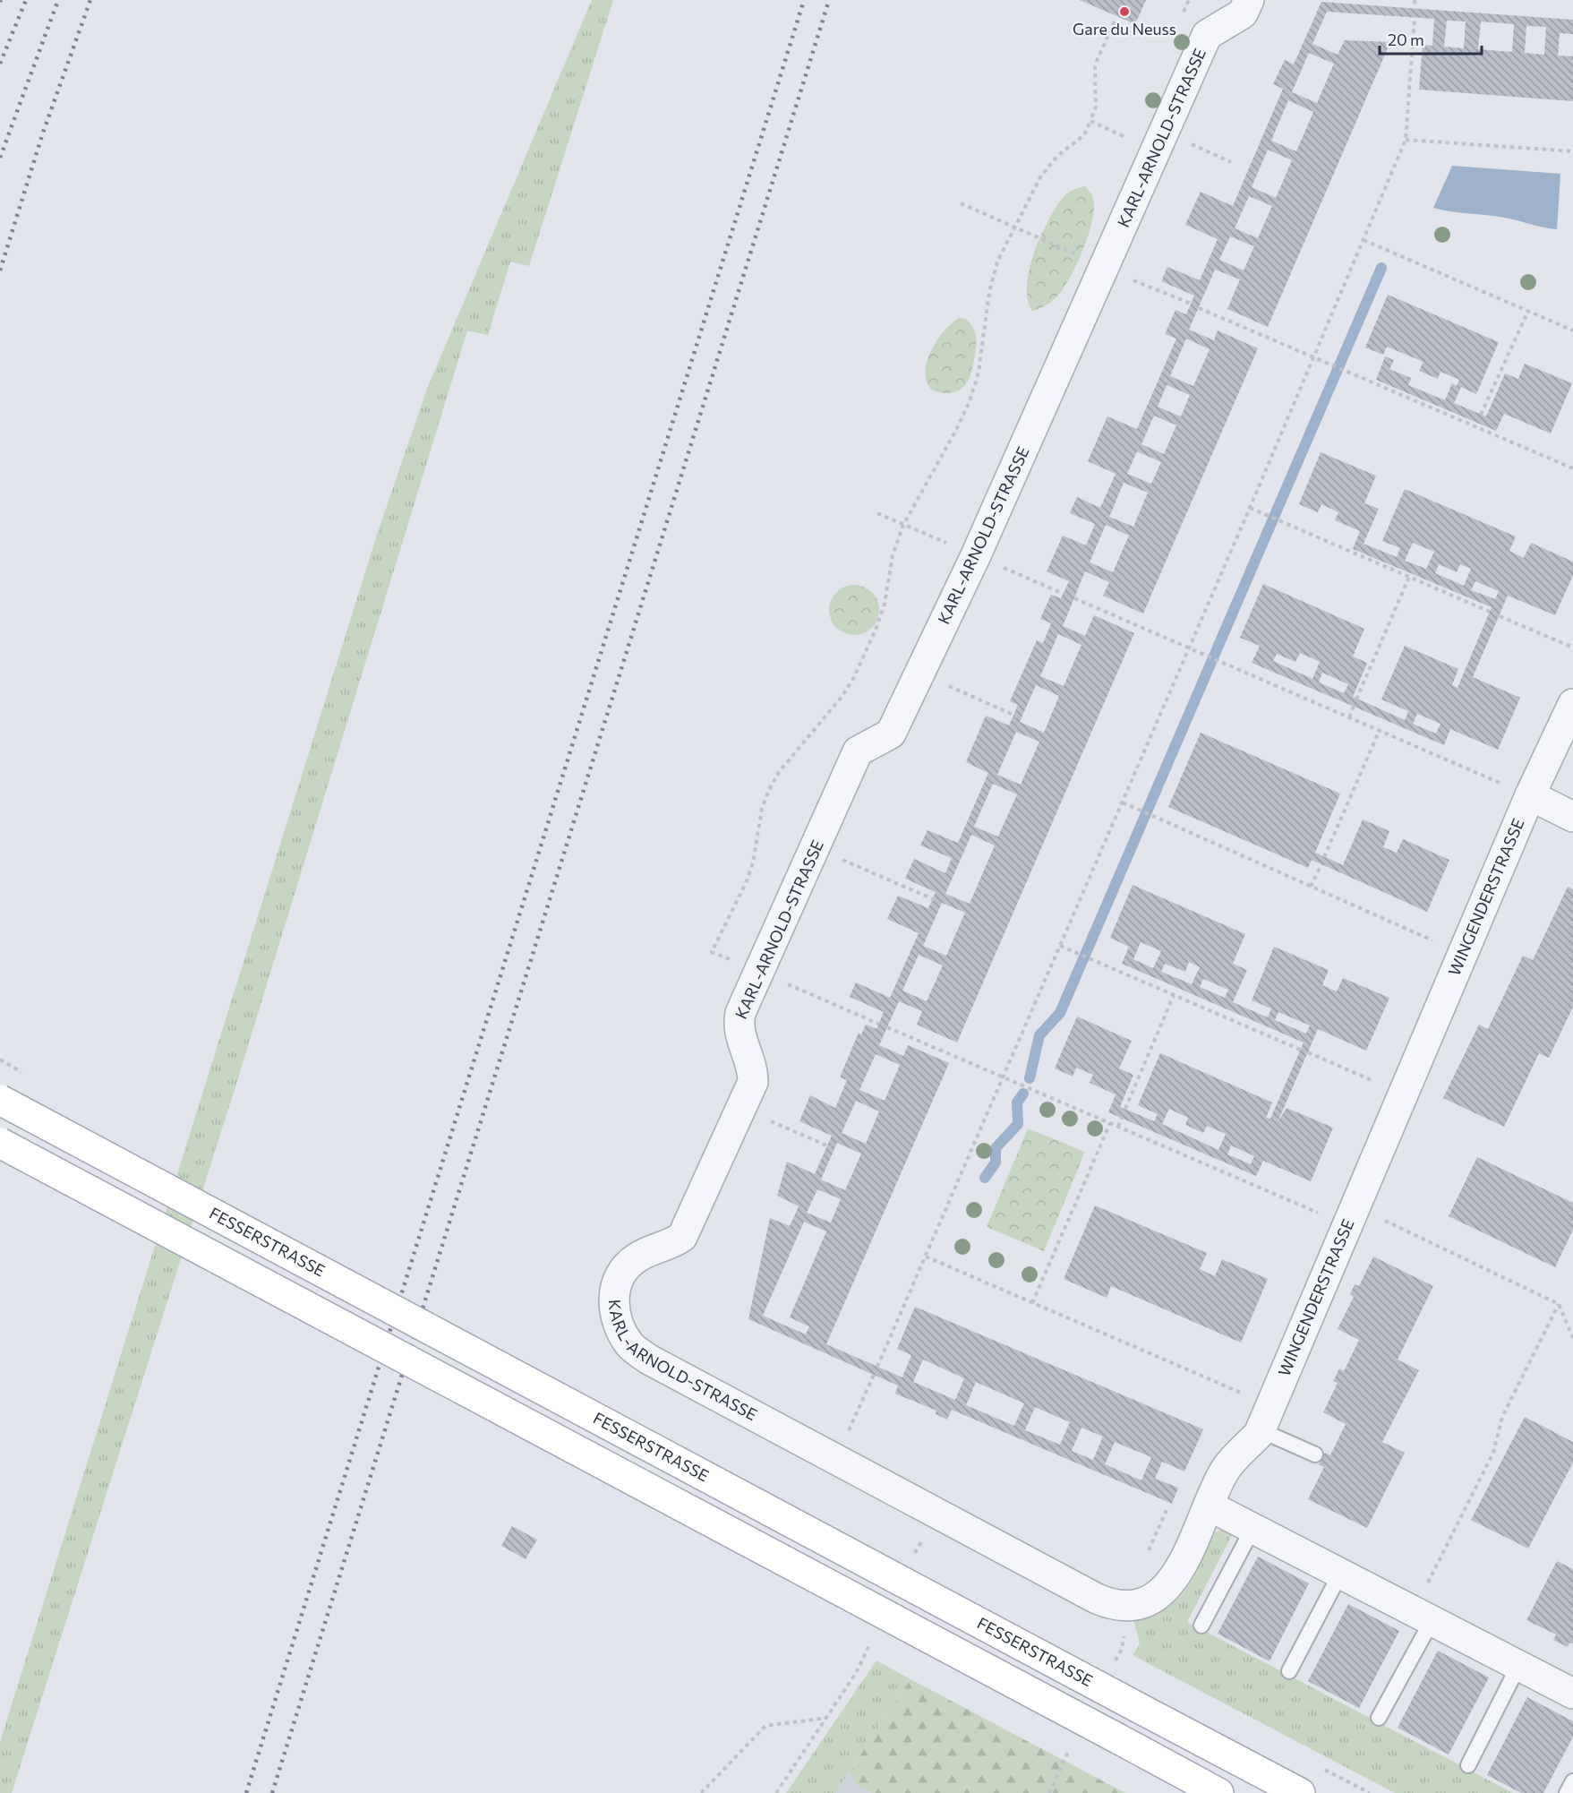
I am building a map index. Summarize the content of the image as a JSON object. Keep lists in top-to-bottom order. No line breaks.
{"streets":{"main road":["FESSERSTRASSE"],"street":["KARL-ARNOLD-STRASSE","WINGENDERSTRASSE"]},"crossings":[["KARL-ARNOLD-STRASSE","WINGENDERSTRASSE"]],"places":["Gare du Neuss"],"scale_bar":"20 m"}
